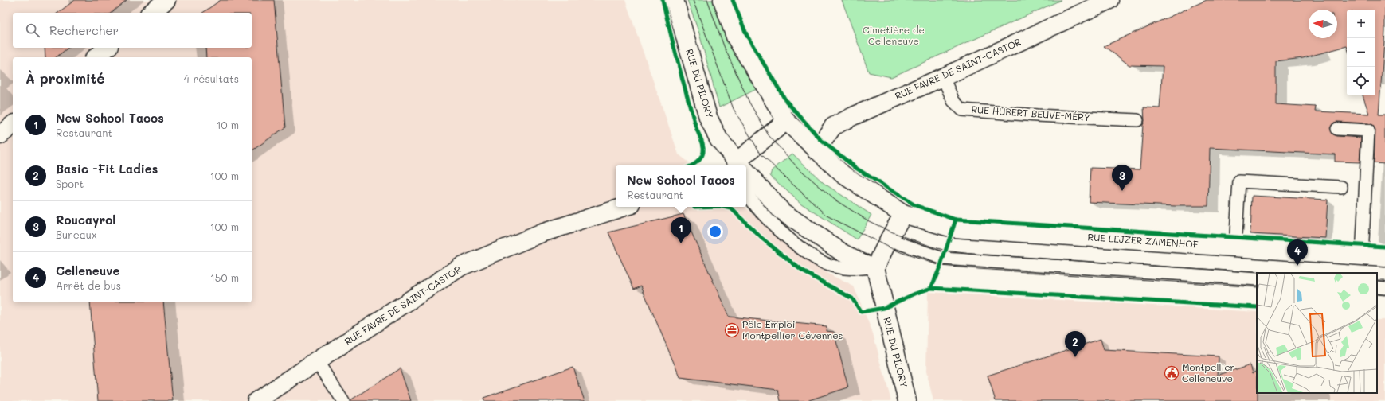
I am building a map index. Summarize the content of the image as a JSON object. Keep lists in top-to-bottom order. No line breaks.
{"streets":{"main road":["RUE FAVRE DE SAINT-CASTOR","RUE DU PILORY","RUE LEJZER ZAMENHOF"],"lane":["RUE HUBERT BEUVE-MÉRY"]},"crossings":[["RUE FAVRE DE SAINT-CASTOR","RUE HUBERT BEUVE-MÉRY"],["RUE FAVRE DE SAINT-CASTOR","RUE LEJZER ZAMENHOF"]],"parks":["Cimetière de Celleneuve"],"places":{"office":["Pôle Emploi Montpellier Cévennes"],"public building":["Montpellier Celleneuve"]},"north":"left","page":{"map_buttons":["+","−"],"search":"Rechercher","heading":["À proximité","4 résultats"],"list":[{"mark":"1","name":"New School Tacos","note":"Restaurant","value":"10 m"},{"mark":"2","name":"Basic -Fit Ladies","note":"Sport","value":"100 m"},{"mark":"3","name":"Roucayrol","note":"Bureaux","value":"100 m"},{"mark":"4","name":"Celleneuve","note":"Arrêt de bus","value":"150 m"}],"pins":["3","1","4","2"],"popup":["New School Tacos","Restaurant"]}}
